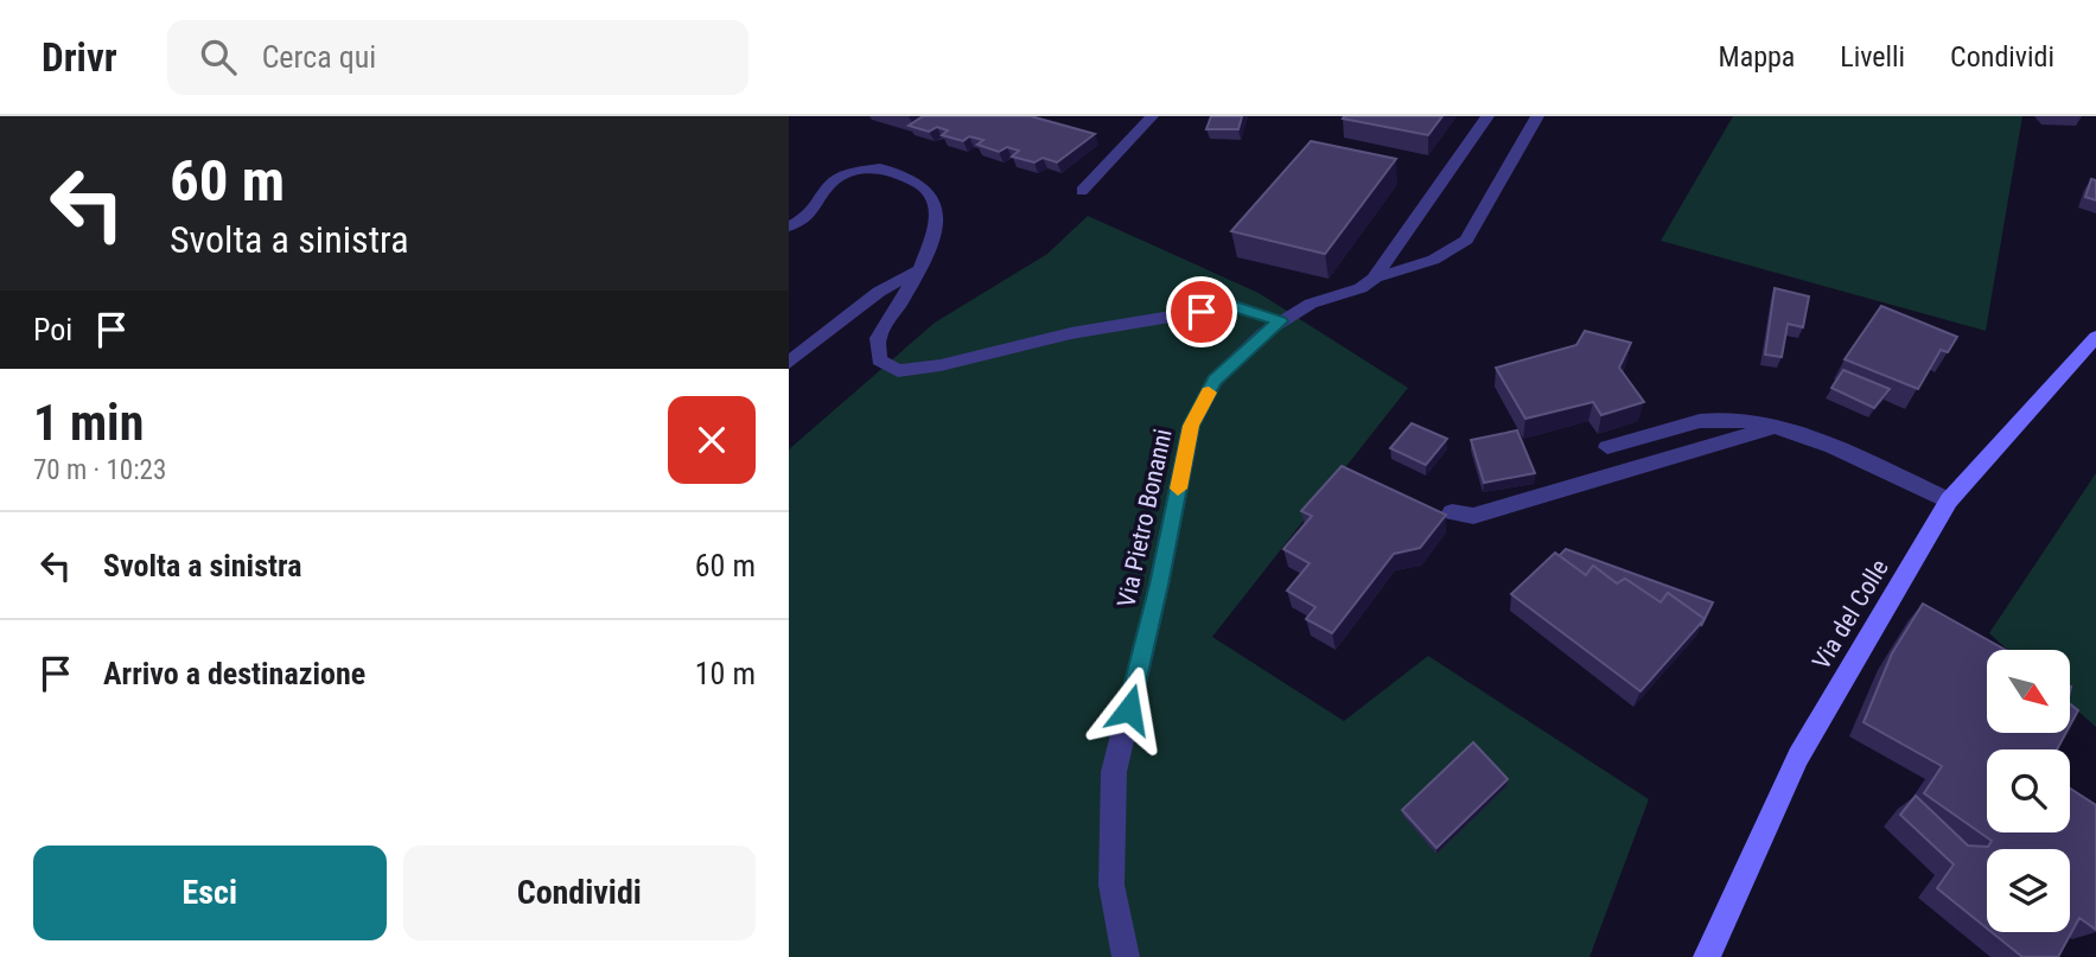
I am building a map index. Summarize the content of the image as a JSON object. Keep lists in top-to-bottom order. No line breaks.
{"streets":{"street":["Via Pietro Bonanni","Via del Colle"]},"north":"bottom right","page":{"header":"Drivr","search":"Cerca qui","nav":["Mappa","Livelli","Condividi"],"turn":["60 m","Svolta a sinistra"],"then":"Poi","heading":["1 min","70 m · 10:23"],"list":[{"name":"Svolta a sinistra","value":"60 m"},{"name":"Arrivo a destinazione","value":"10 m"}],"buttons":["Esci","Condividi"]}}
